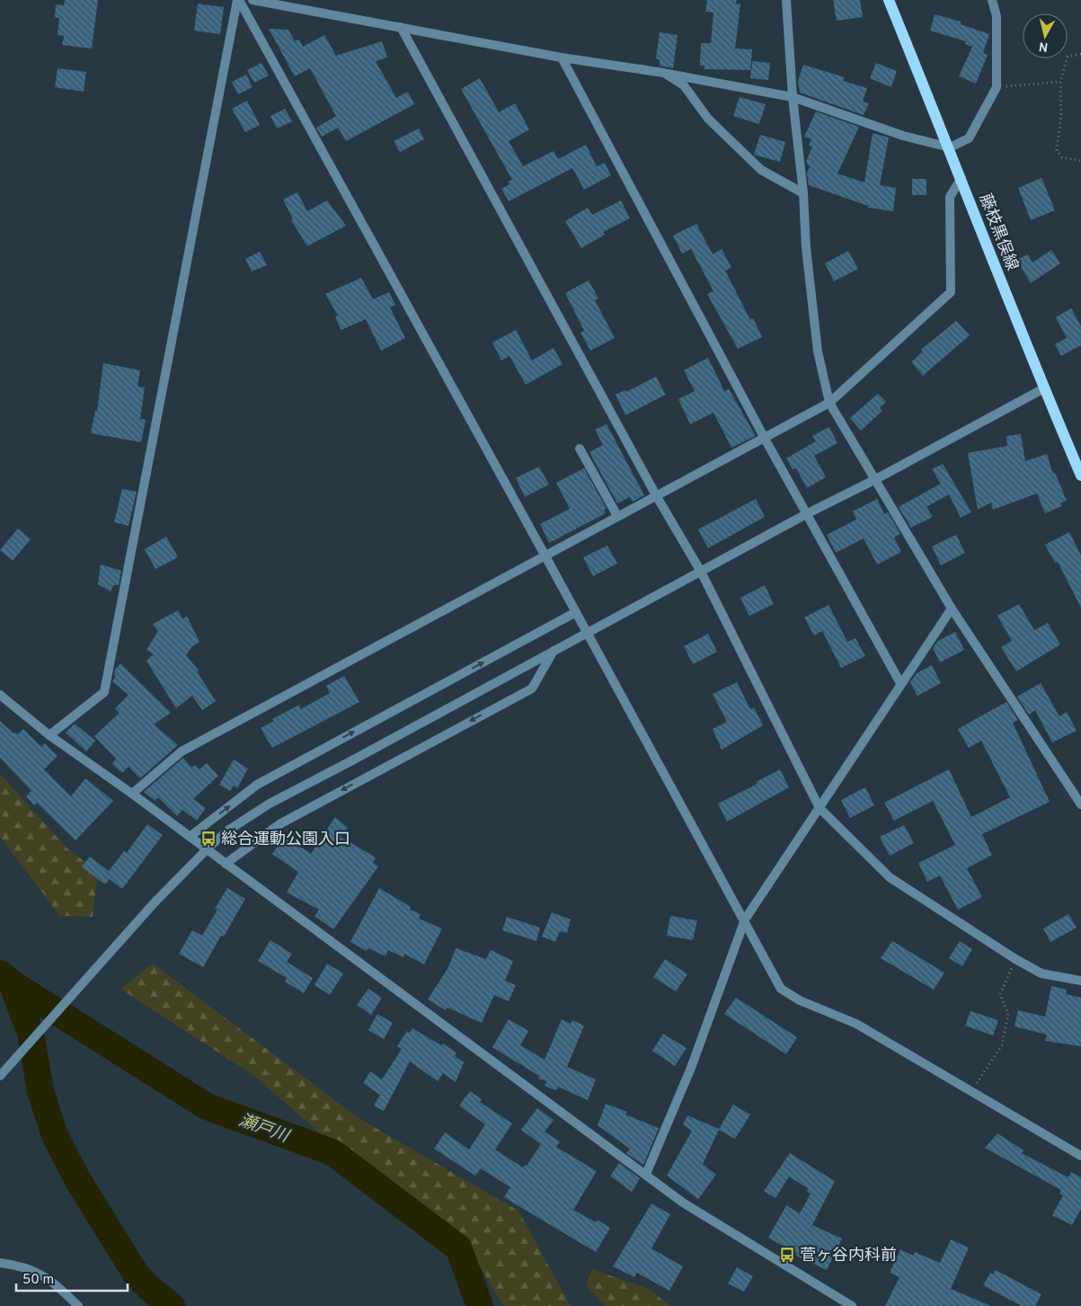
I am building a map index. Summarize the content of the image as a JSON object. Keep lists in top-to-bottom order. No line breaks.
{"streets":{"main road":["藤枝黒俣線"]},"water":["瀬戸川"],"places":{"bus stop":["総合運動公園入口","菅ヶ谷内科前"]},"scale_bar":"50 m","north":"bottom"}
